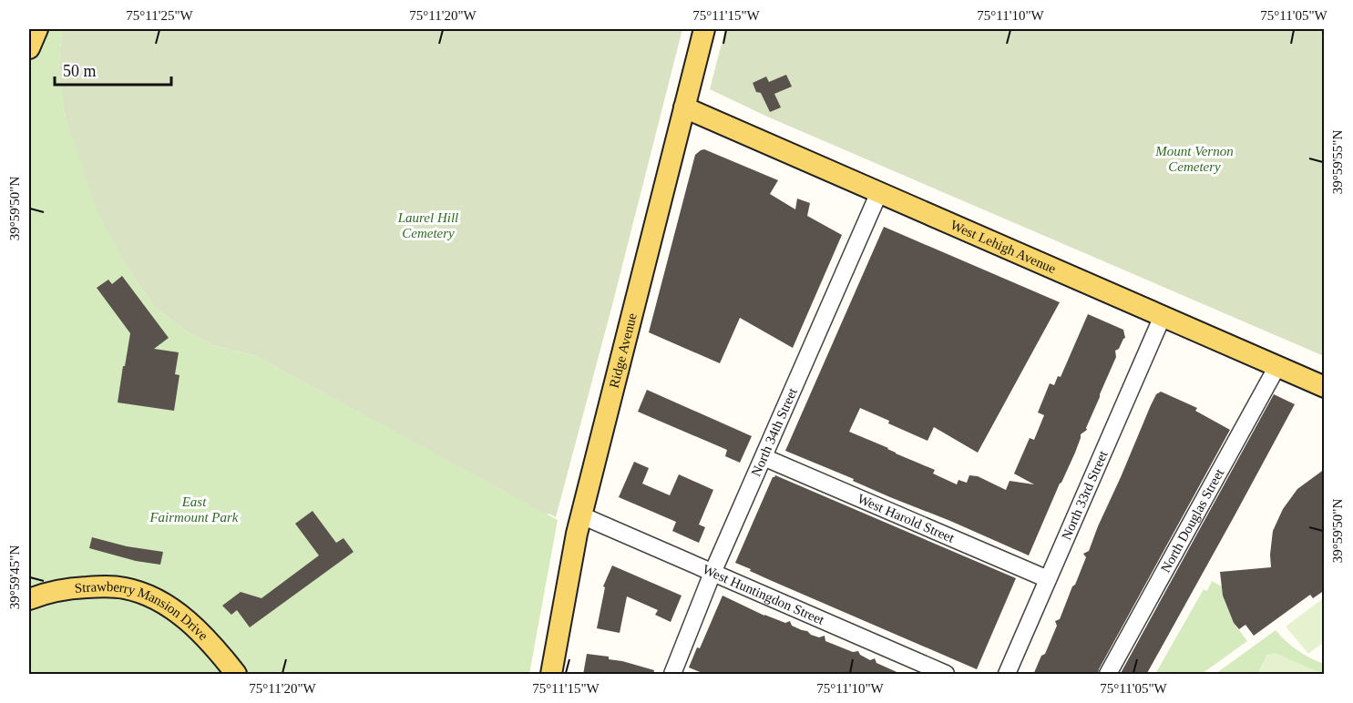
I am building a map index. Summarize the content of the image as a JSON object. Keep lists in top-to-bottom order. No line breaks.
{"streets":{"main road":["West Lehigh Avenue","Ridge Avenue","Strawberry Mansion Drive"],"street":["North 34th Street","North 33rd Street","West Harold Street","North Douglas Street","West Huntingdon Street"]},"crossings":[["West Lehigh Avenue","Ridge Avenue"],["West Lehigh Avenue","North 34th Street"],["West Lehigh Avenue","North 33rd Street"],["West Lehigh Avenue","North Douglas Street"],["Ridge Avenue","West Huntingdon Street"],["North 34th Street","West Harold Street"],["North 34th Street","West Huntingdon Street"],["North 33rd Street","West Harold Street"]],"parks":["Mount Vernon Cemetery","Laurel Hill Cemetery","East Fairmount Park"],"scale_bar":"50 m","coordinates":["75°11'25\"W","75°11'20\"W","75°11'15\"W","75°11'10\"W","75°11'05\"W","39°59'55\"N","39°59'50\"N","39°59'45\"N"]}
